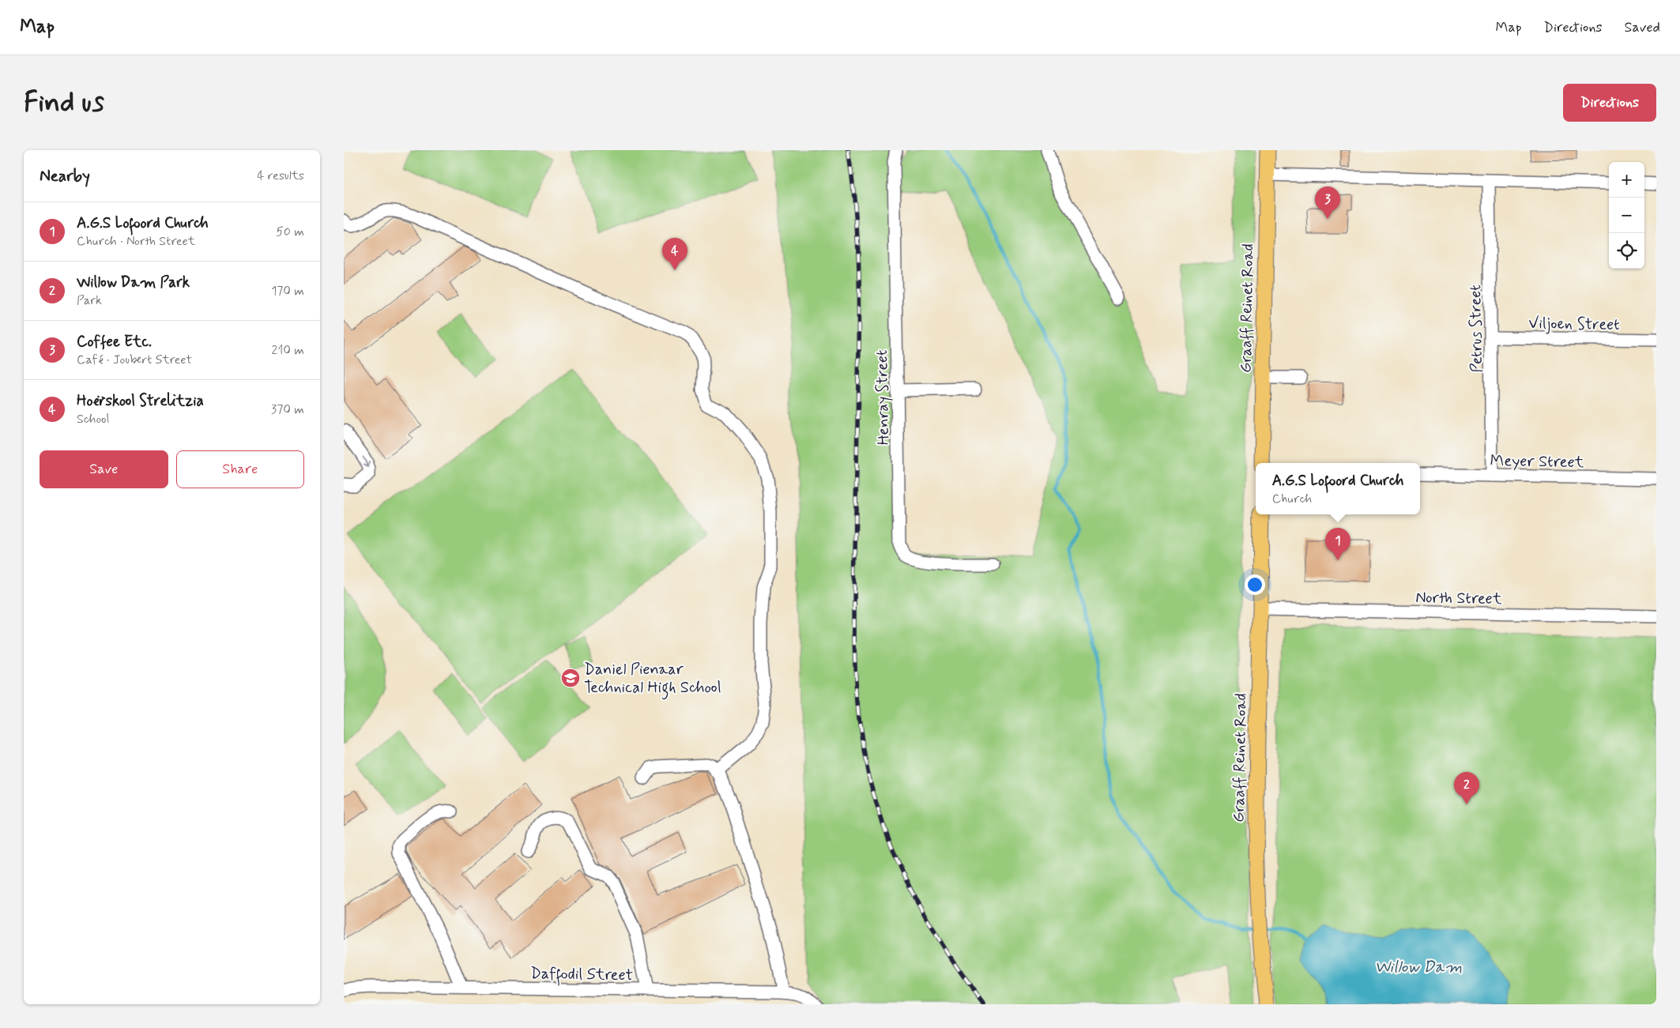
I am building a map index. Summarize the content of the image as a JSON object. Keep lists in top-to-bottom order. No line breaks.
{"streets":{"main road":["Graaff Reinet Road"],"street":["Viljoen Street","Petrus Street","Henray Street","Meyer Street","North Street","Daffodil Street"]},"crossings":[["Graaff Reinet Road","North Street"],["Viljoen Street","Petrus Street"],["Petrus Street","Meyer Street"]],"water":["Willow Dam"],"places":{"school or university":["Daniel Pienaar Technical High School"]},"page":{"header":"Map","nav":["Map","Directions","Saved"],"buttons":["Directions",["Save","Share"]],"title":"Find us","heading":["Nearby","4 results"],"map_buttons":["+","−"],"pins":["3","4","1","2"],"list":[{"mark":"1","name":"A.G.S Lofoord Church","note":"Church · North Street","value":"50 m"},{"mark":"2","name":"Willow Dam Park","note":"Park","value":"170 m"},{"mark":"3","name":"Coffee Etc.","note":"Café · Joubert Street","value":"210 m"},{"mark":"4","name":"Hoërskool Strelitzia","note":"School","value":"370 m"}],"popup":["A.G.S Lofoord Church","Church"]}}
